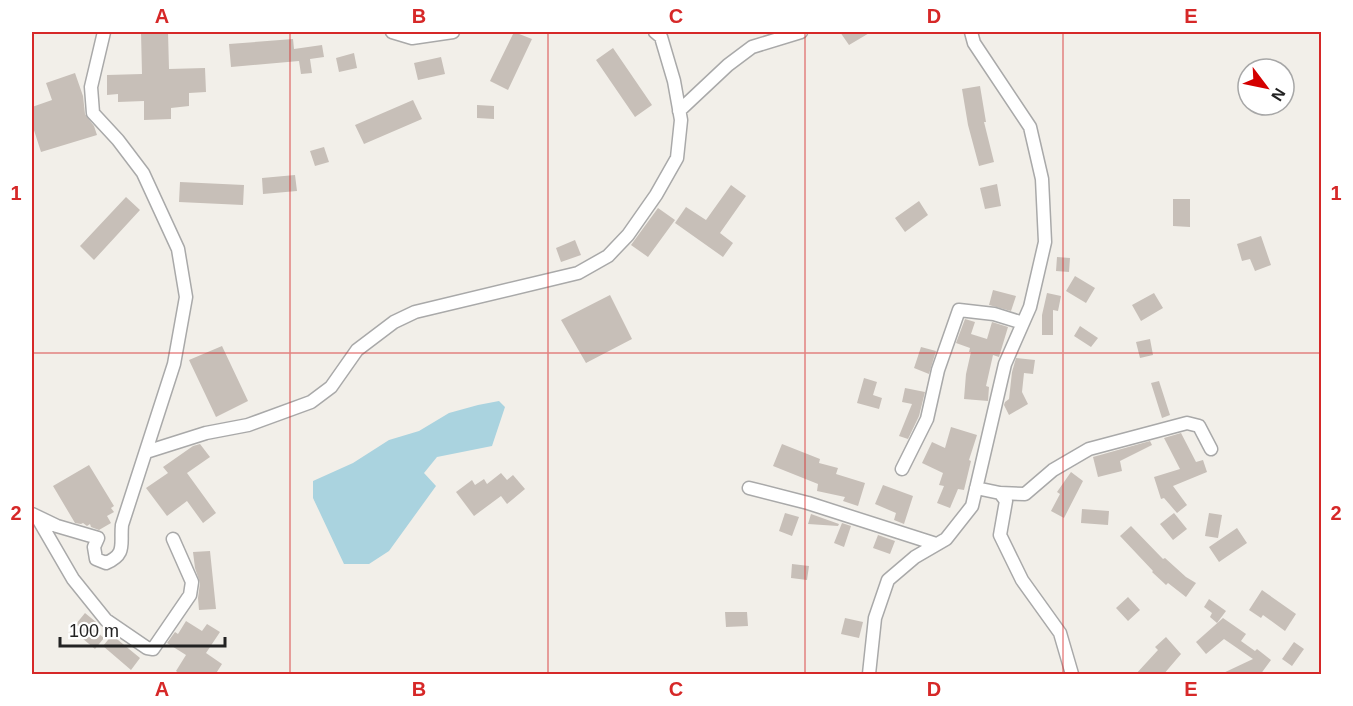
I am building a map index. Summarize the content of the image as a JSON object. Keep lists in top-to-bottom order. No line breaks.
{"scale_bar":"100 m","north":"bottom right","grid":{"columns":["A","B","C","D","E"],"rows":["1","2"]}}
